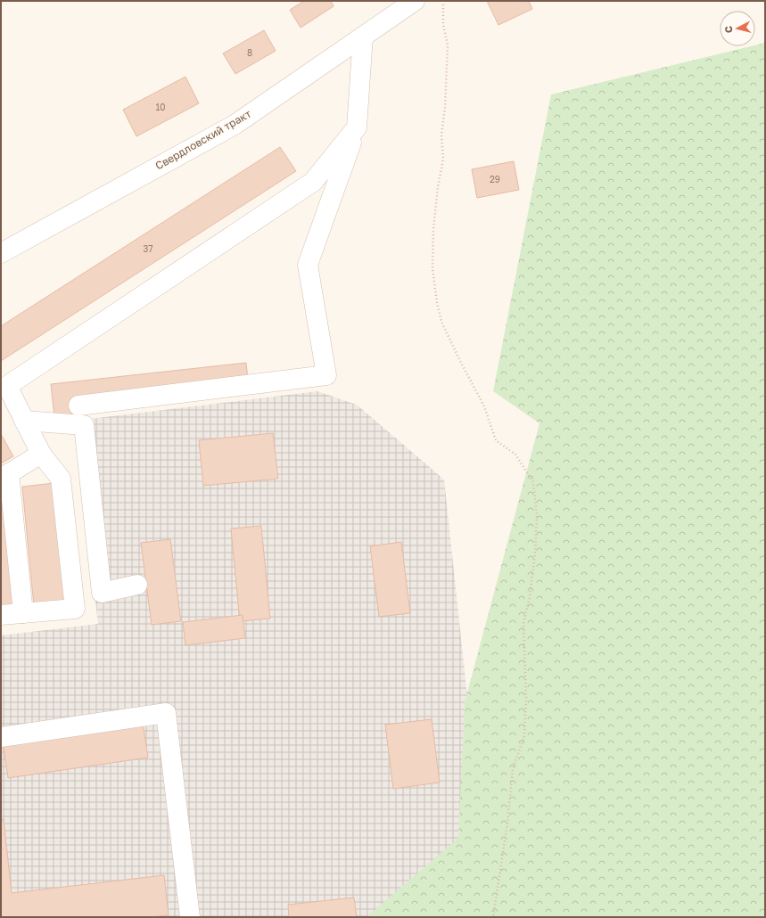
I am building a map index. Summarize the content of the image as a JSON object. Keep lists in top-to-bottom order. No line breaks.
{"streets":{"street":["Свердловский тракт"]},"house_numbers":["8","10","29","37"],"north":"left"}
